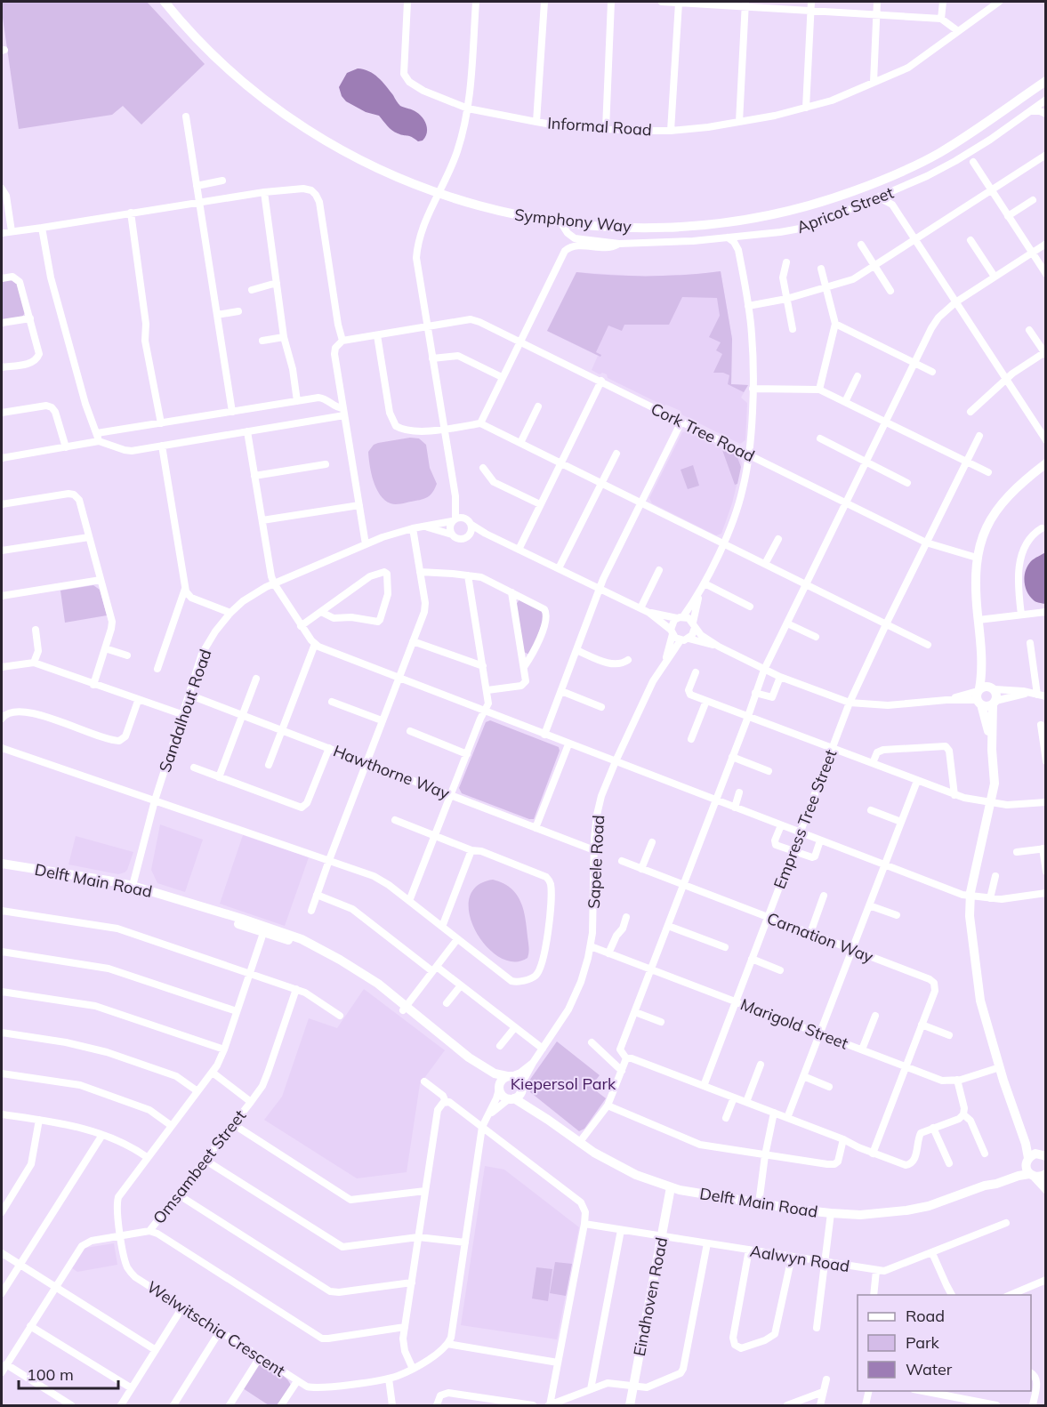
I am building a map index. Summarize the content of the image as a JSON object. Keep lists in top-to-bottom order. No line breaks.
{"streets":{"street":["Informal Road","Apricot Street","Symphony Way","Cork Tree Road","Sandalhout Road","Hawthorne Way","Empress Tree Street","Sapele Road","Delft Main Road","Carnation Way","Marigold Street","Omsambeet Street","Aalwyn Road","Eindhoven Road","Welwitschia Crescent"]},"crossings":[["Apricot Street","Symphony Way"],["Apricot Street","Cork Tree Road"],["Cork Tree Road","Empress Tree Street"],["Sandalhout Road","Hawthorne Way"],["Sandalhout Road","Delft Main Road"],["Hawthorne Way","Sapele Road"],["Empress Tree Street","Carnation Way"],["Empress Tree Street","Marigold Street"],["Sapele Road","Delft Main Road"],["Sapele Road","Marigold Street"],["Delft Main Road","Eindhoven Road"],["Delft Main Road","Welwitschia Crescent"],["Carnation Way","Marigold Street"],["Omsambeet Street","Welwitschia Crescent"],["Aalwyn Road","Eindhoven Road"]],"parks":["Kiepersol Park"],"legend":["Road","Park","Water"],"scale_bar":"100 m"}
